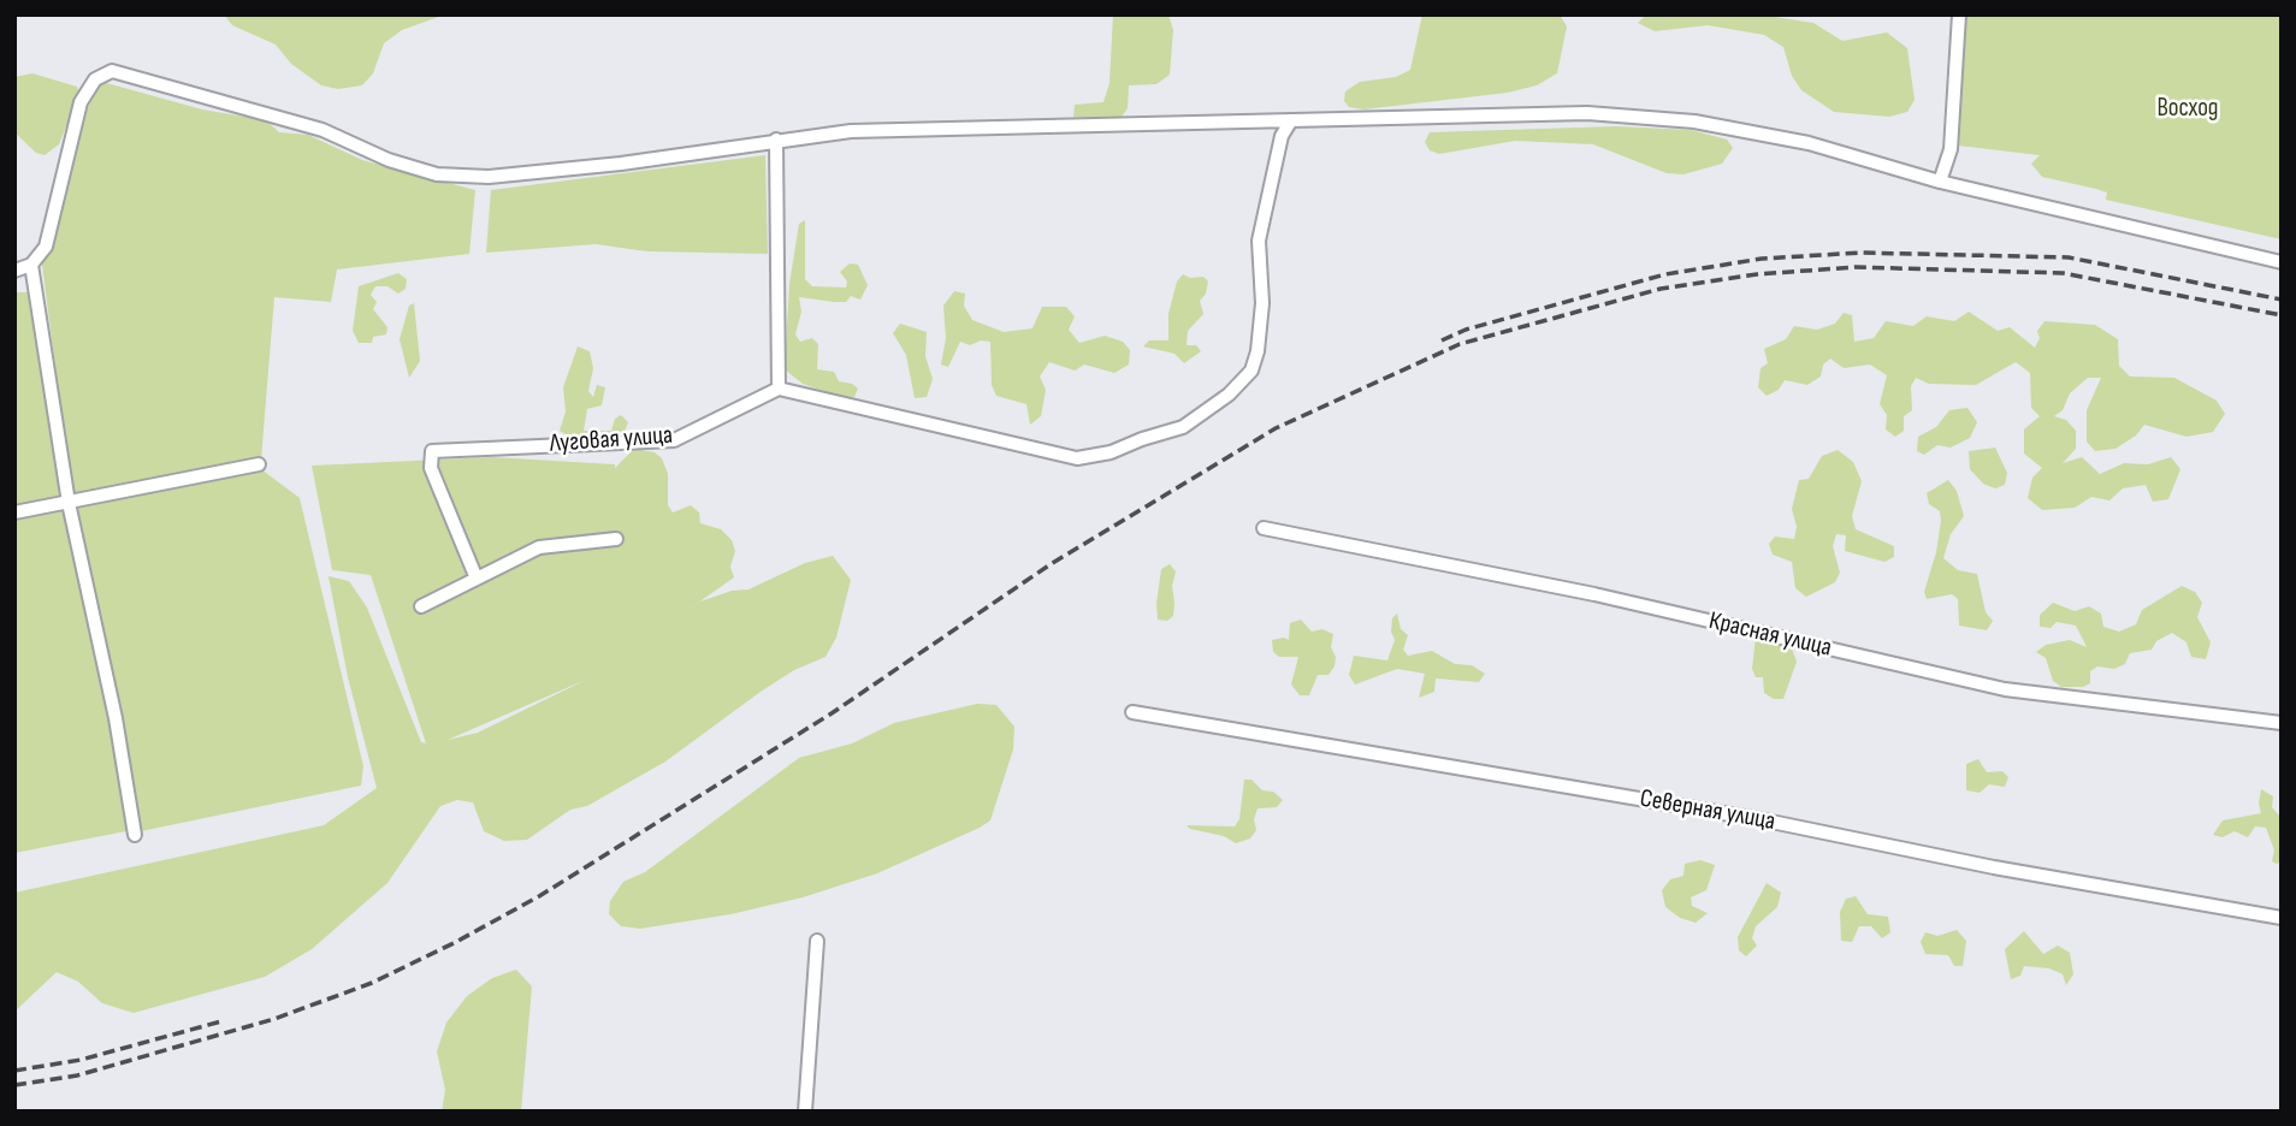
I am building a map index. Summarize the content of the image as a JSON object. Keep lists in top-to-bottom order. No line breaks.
{"streets":{"street":["Луговая улица","Красная улица","Северная улица"]},"parks":["Восход"]}
